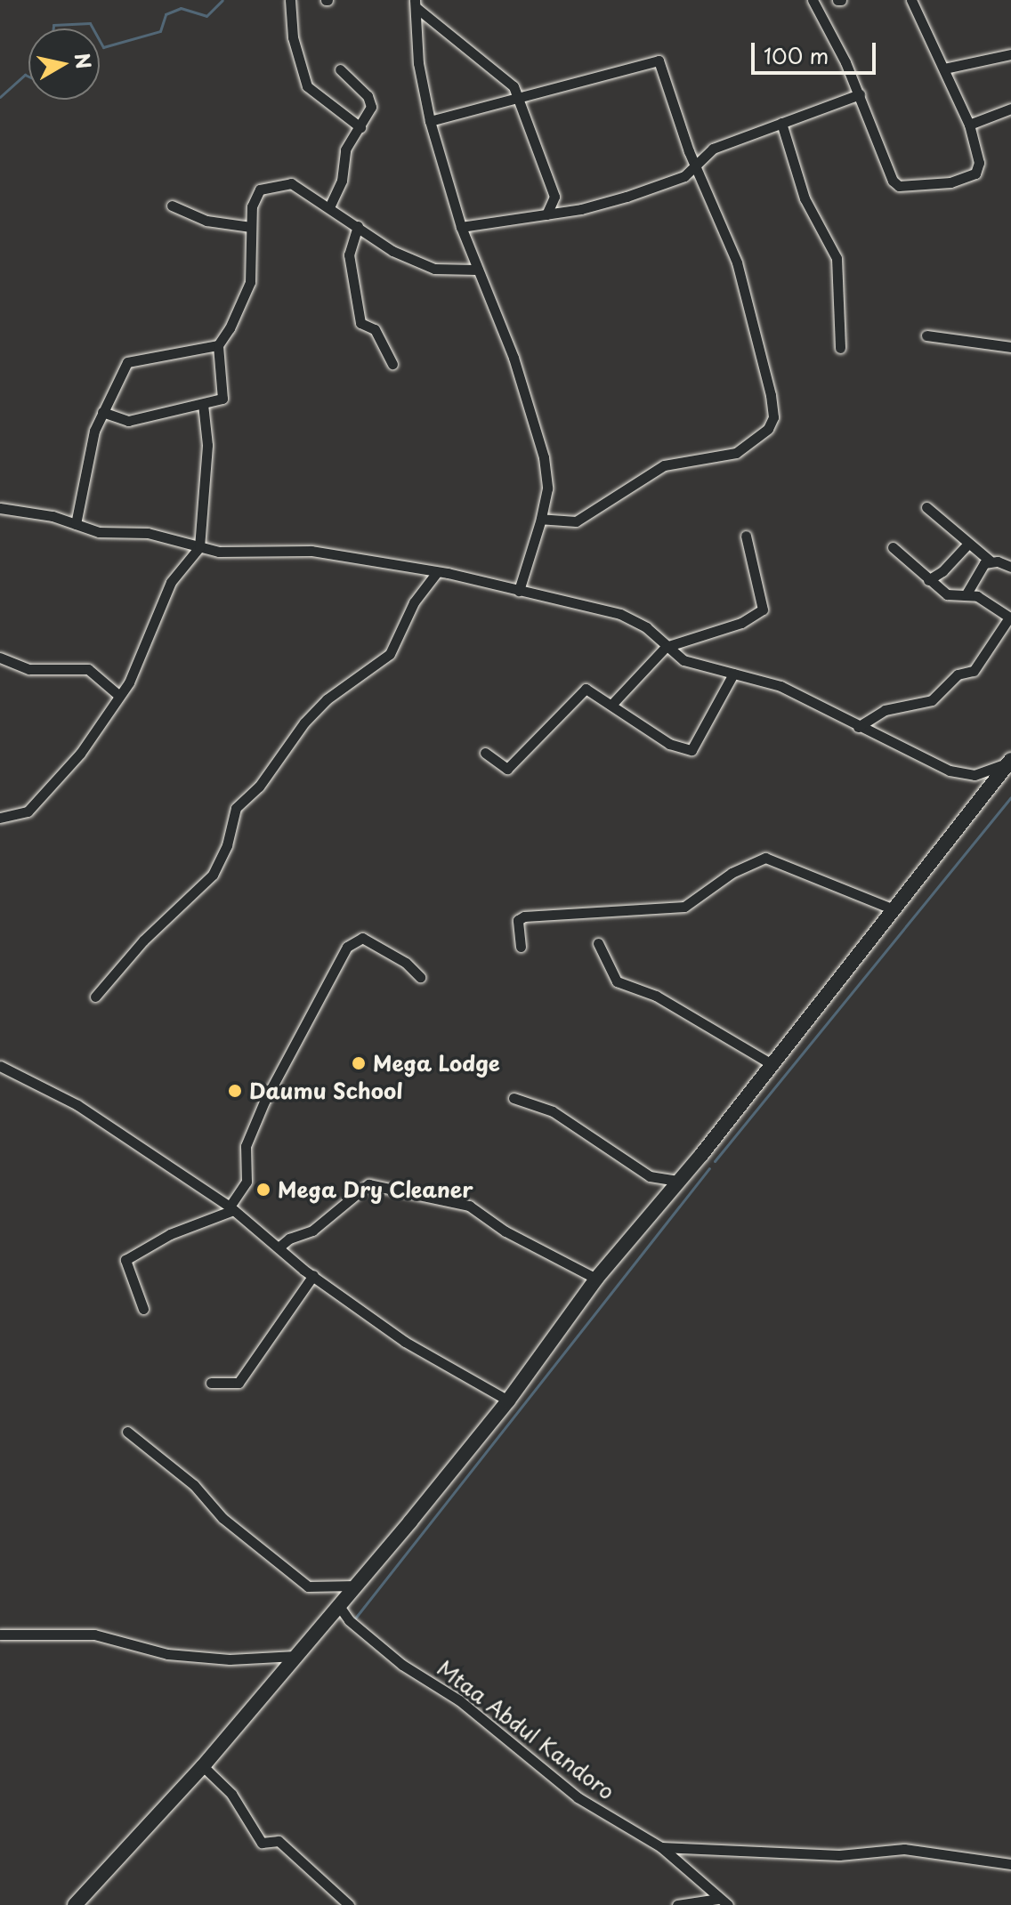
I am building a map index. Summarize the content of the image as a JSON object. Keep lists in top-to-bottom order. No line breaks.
{"streets":{"street":["Mtaa Abdul Kandoro"]},"places":["Mega Lodge","Daumu School","Mega Dry Cleaner"],"scale_bar":"100 m","north":"right"}
